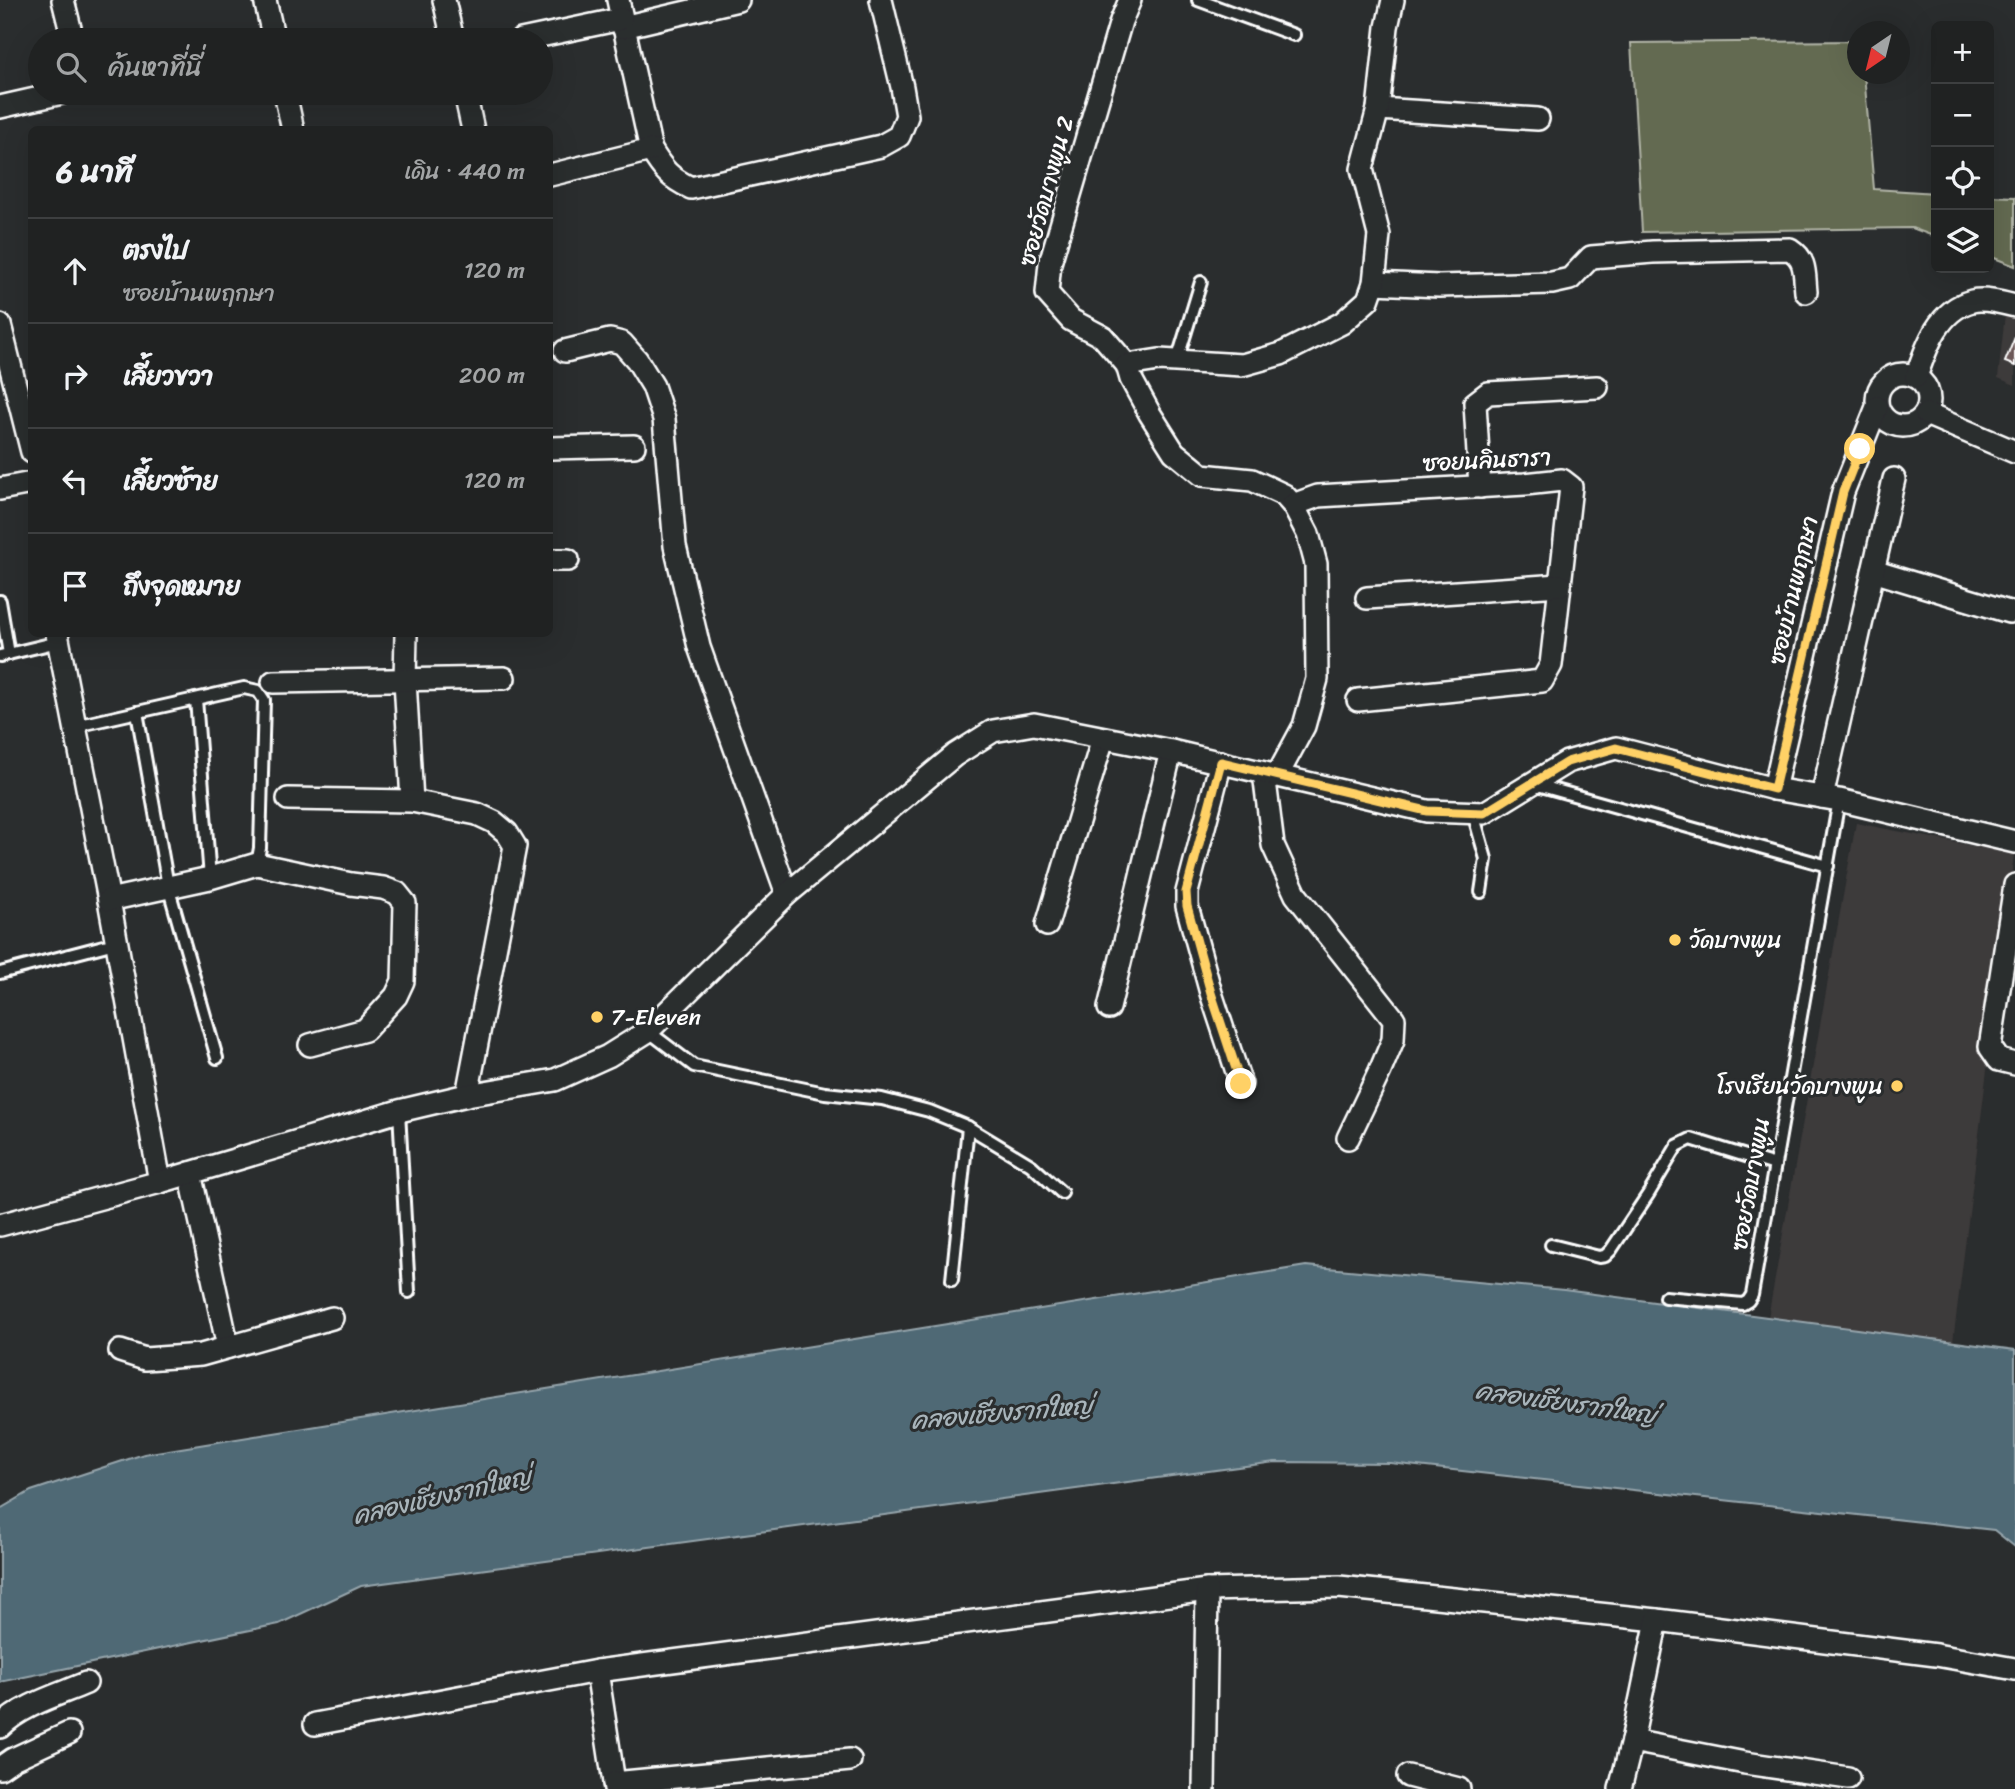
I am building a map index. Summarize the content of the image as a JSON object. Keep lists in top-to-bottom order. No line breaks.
{"streets":{"street":["ซอยวัดบางพูน 2","ซอยนลินธารา","ซอยบ้านพฤกษา"],"lane":["ซอยวัดบางพูน"]},"crossings":[["ซอยวัดบางพูน 2","ซอยนลินธารา"]],"water":["คลองเชียงรากใหญ่"],"places":["วัดบางพูน","7-Eleven","โรงเรียนวัดบางพูน"],"north":"bottom left","page":{"map_buttons":["+","−"],"search":"ค้นหาที่นี่","heading":["6 นาที","เดิน · 440 m"],"list":[["ตรงไป","ซอยบ้านพฤกษา","120 m"],["เลี้ยวขวา","200 m"],["เลี้ยวซ้าย","120 m"],"ถึงจุดหมาย"]}}
